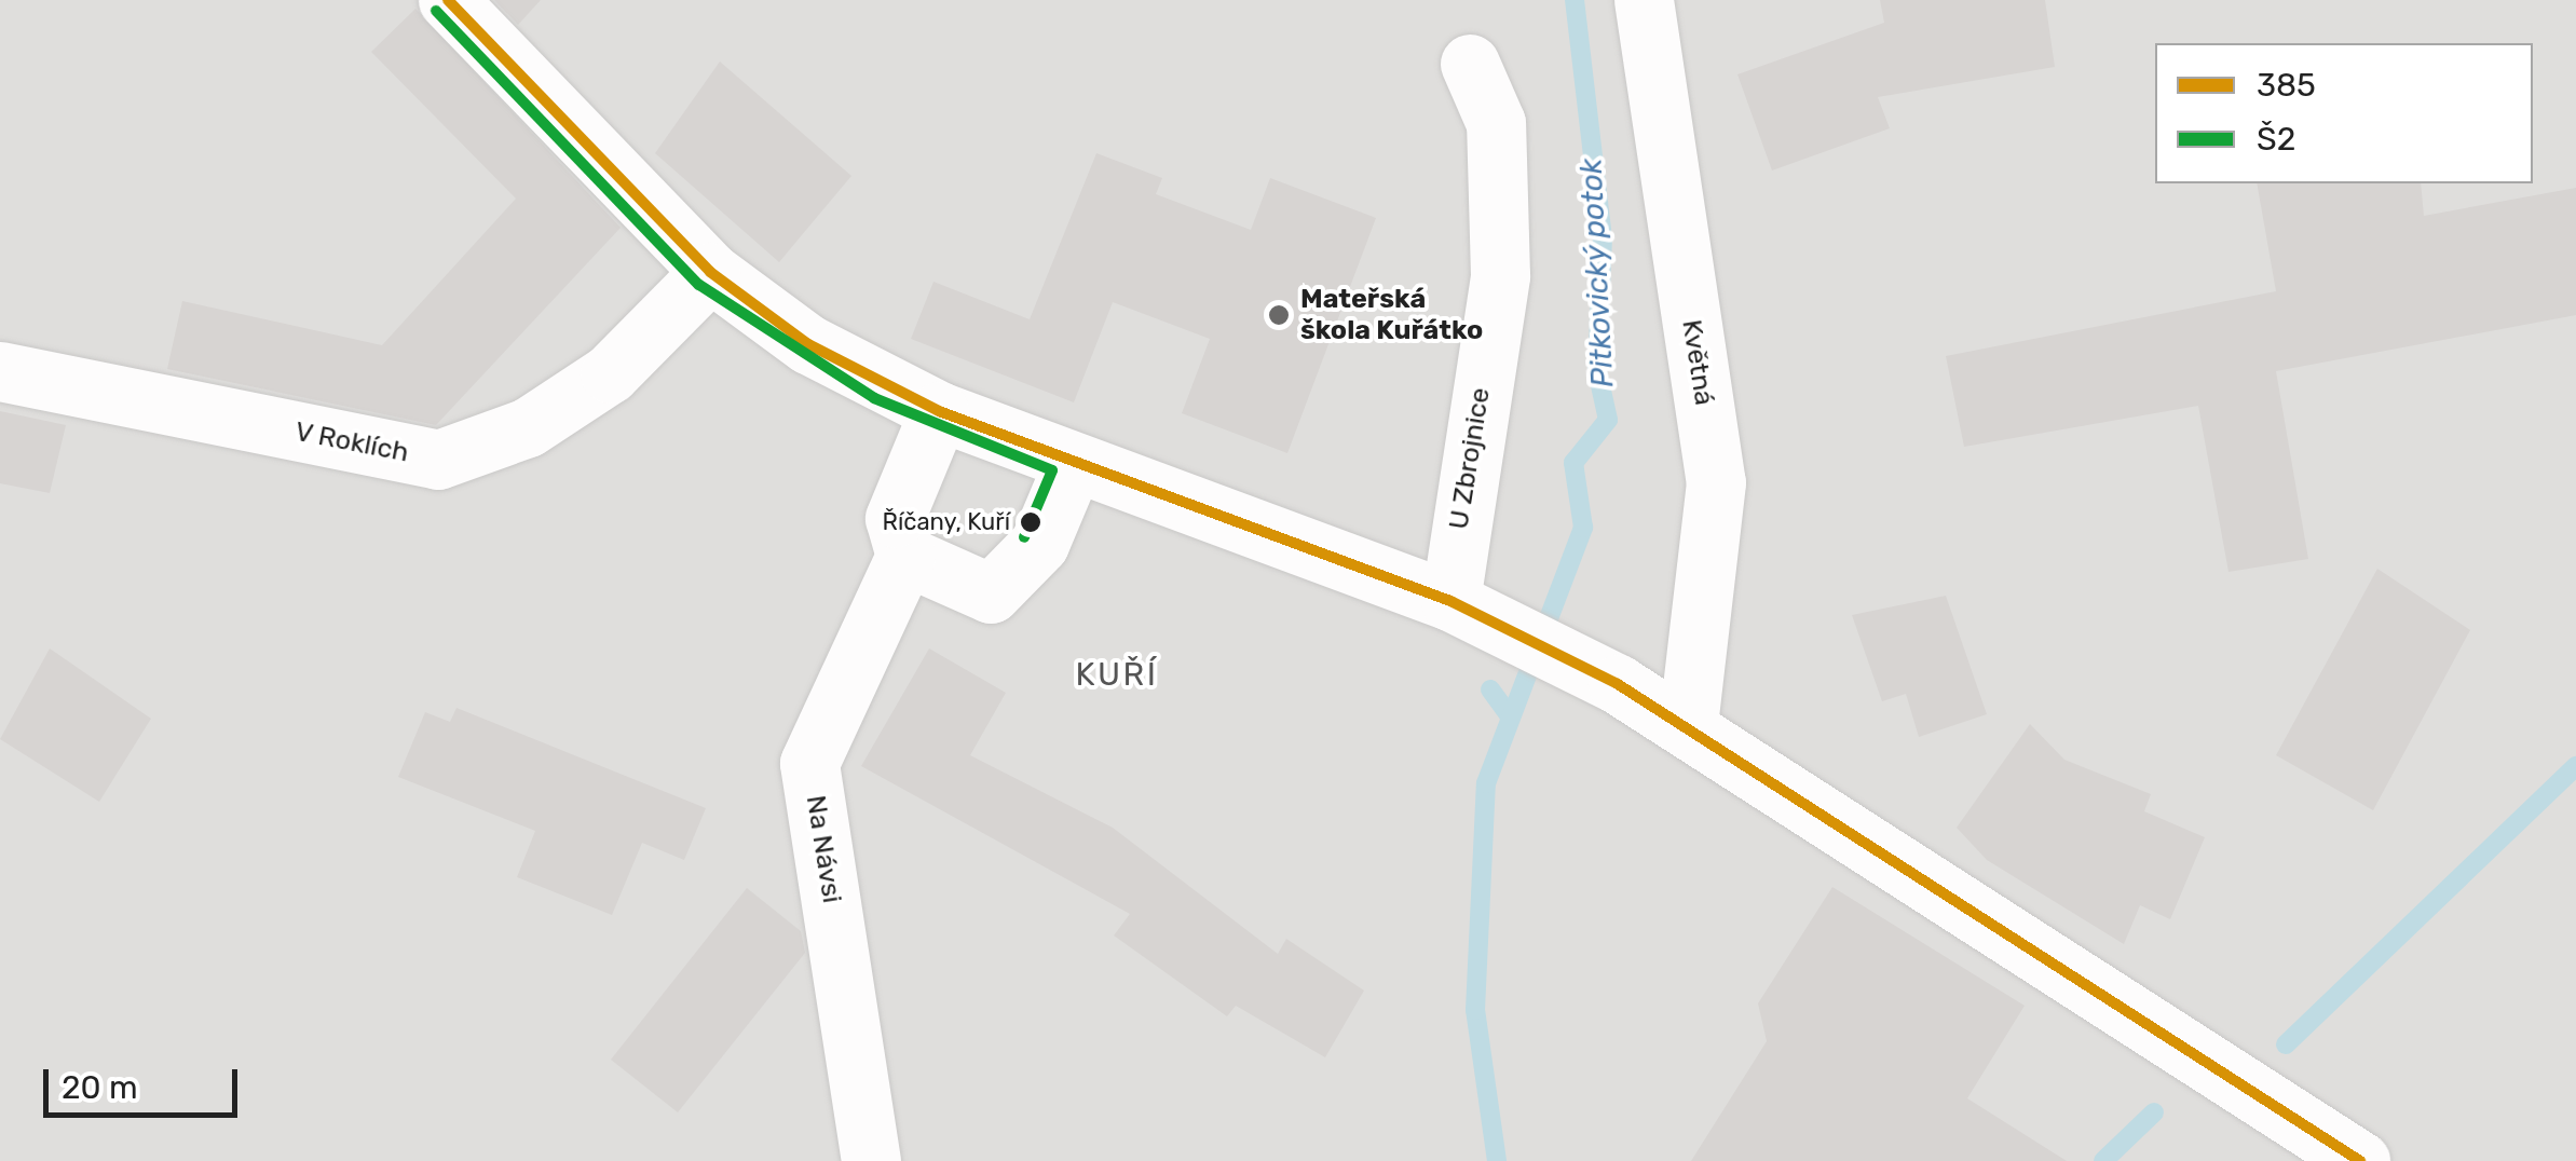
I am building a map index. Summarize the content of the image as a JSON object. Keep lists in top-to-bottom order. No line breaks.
{"streets":{"street":["Květná","V Roklích","U Zbrojnice","Na Návsi"]},"districts":["KUŘÍ"],"water":["Pitkovický potok"],"places":["Mateřská škola Kuřátko","Říčany, Kuří"],"lines":["transit line 385","transit line Š2"],"legend":["385","Š2"],"scale_bar":"20 m"}
